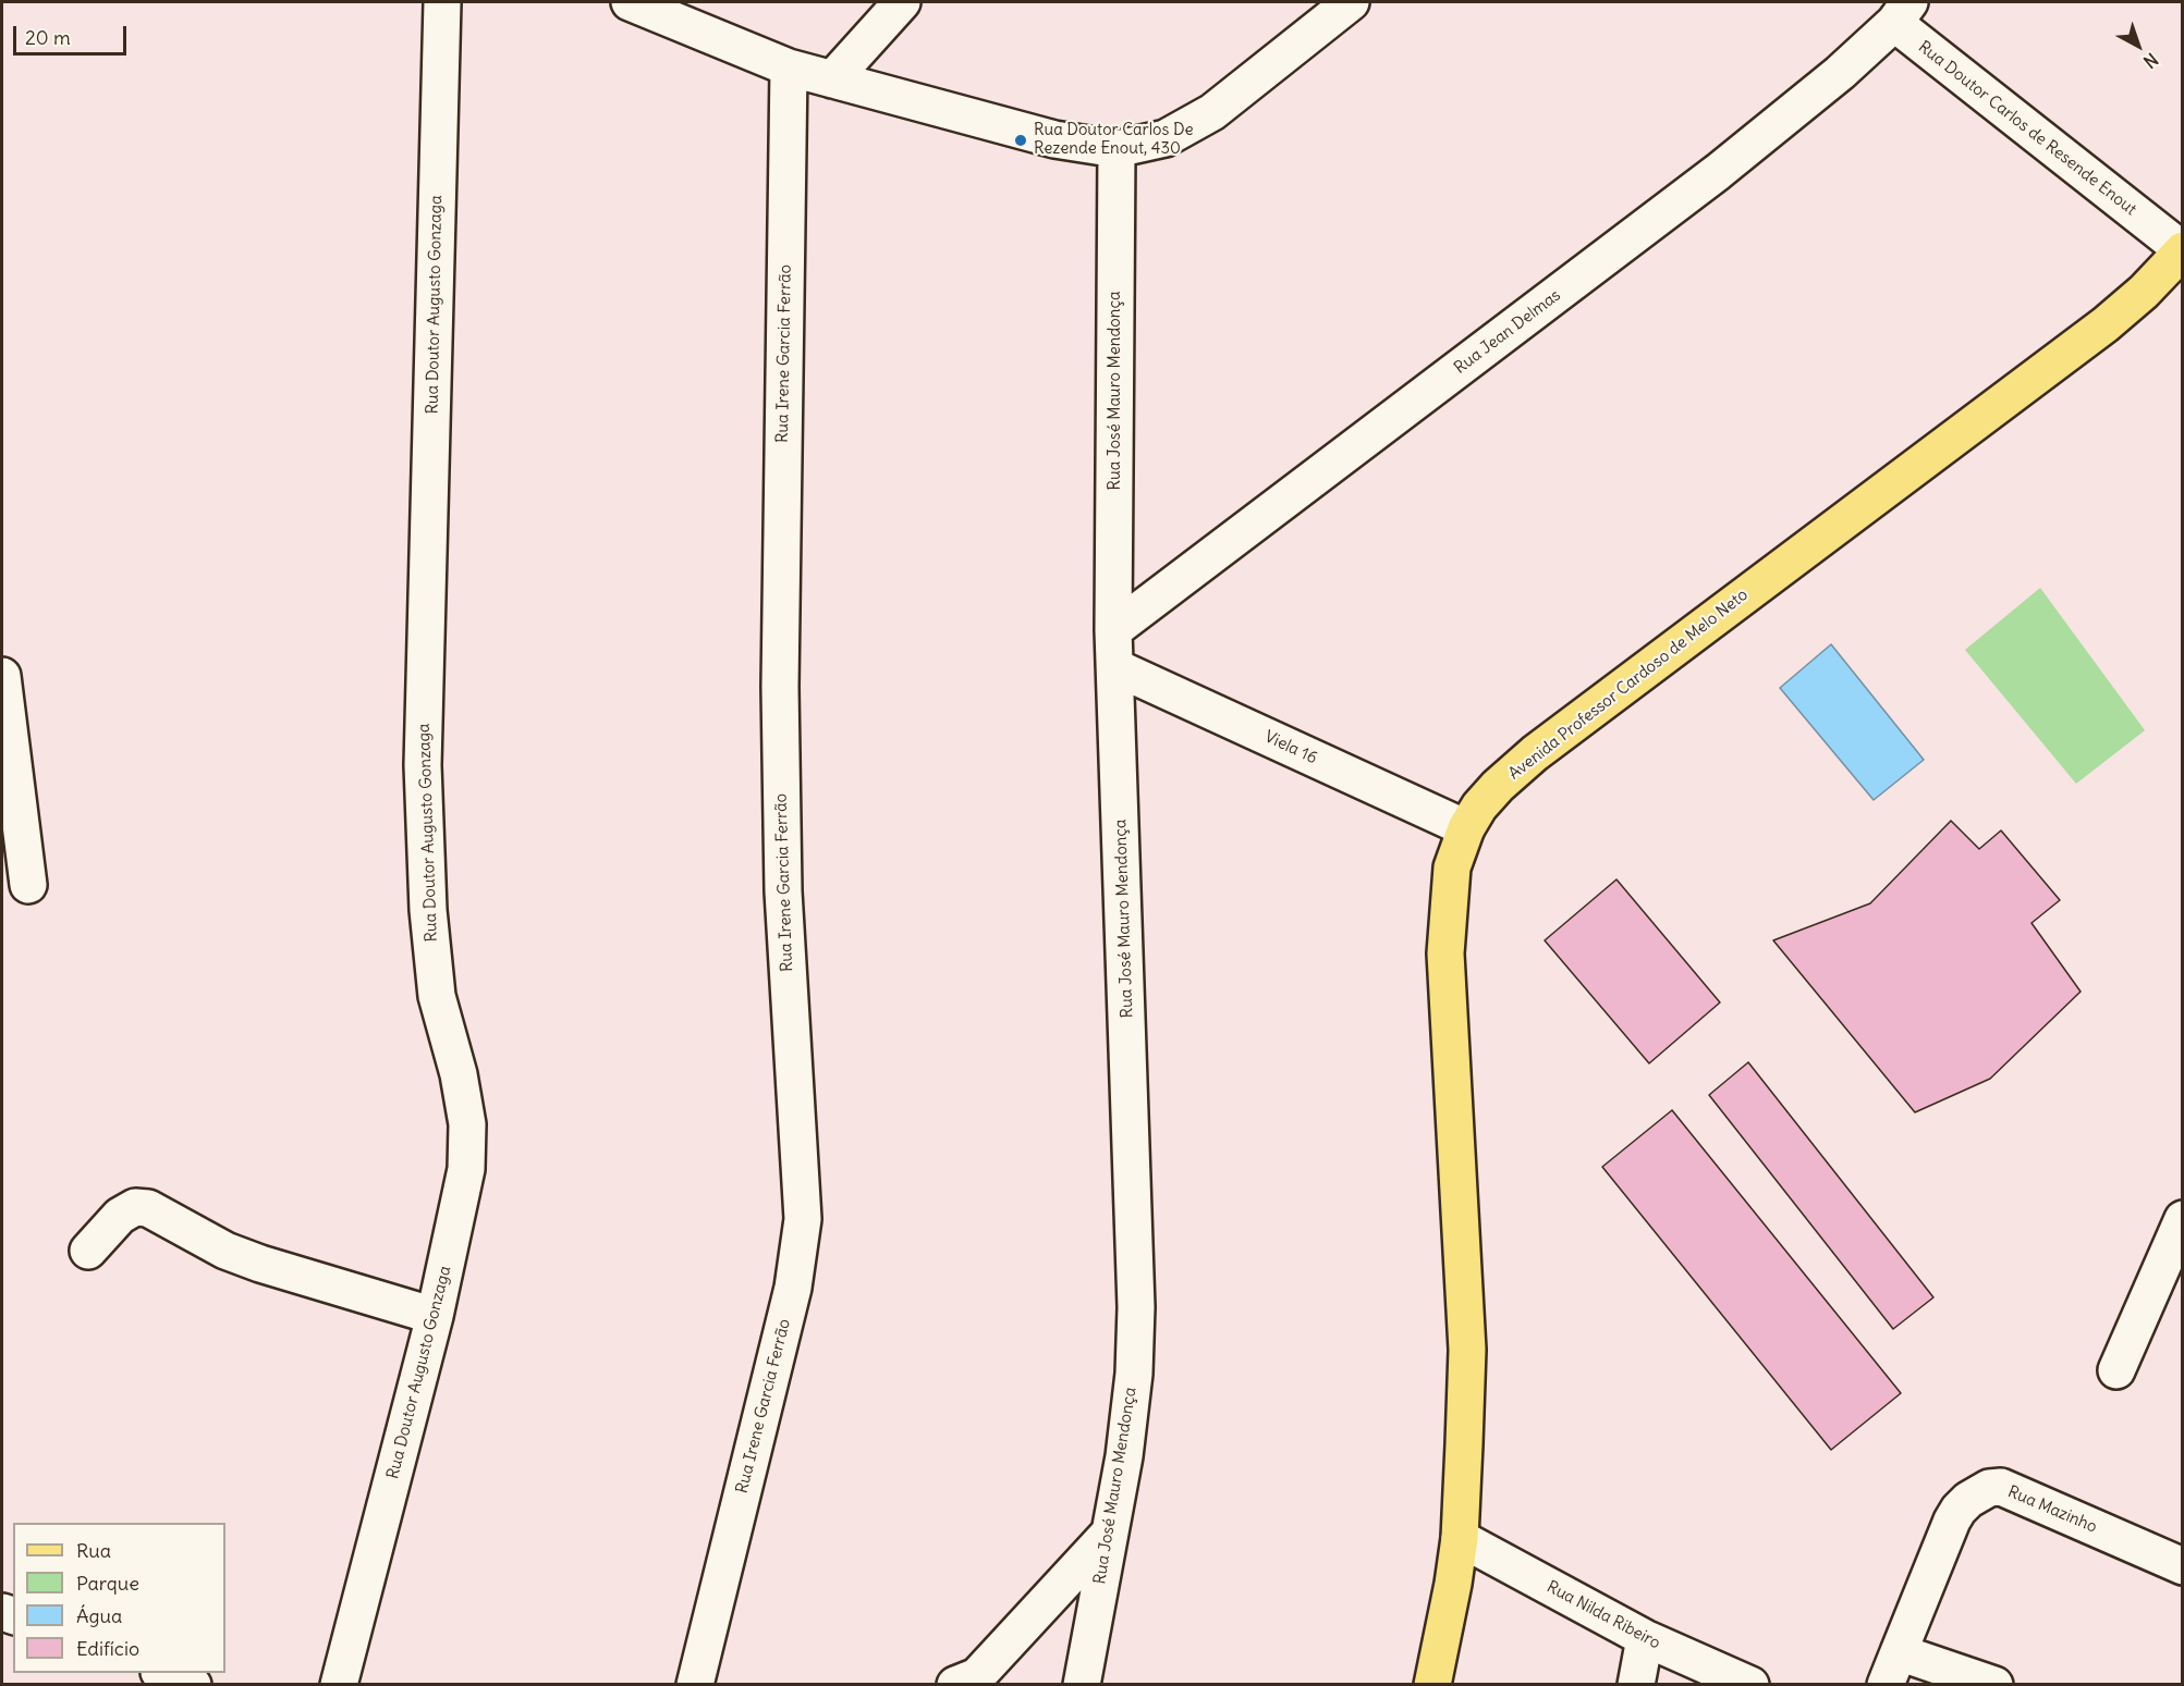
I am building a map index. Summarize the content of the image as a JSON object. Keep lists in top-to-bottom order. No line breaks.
{"streets":{"main road":["Avenida Professor Cardoso de Melo Neto"],"street":["Rua Doutor Carlos de Resende Enout","Rua Doutor Augusto Gonzaga","Rua Jean Delmas","Rua Irene Garcia Ferrão","Rua José Mauro Mendonça","Viela 16","Rua Mazinho","Rua Nilda Ribeiro"]},"crossings":[["Rua Doutor Carlos de Resende Enout","Rua Jean Delmas"],["Rua Doutor Carlos de Resende Enout","Avenida Professor Cardoso de Melo Neto"],["Rua Jean Delmas","Rua José Mauro Mendonça"],["Rua José Mauro Mendonça","Viela 16"],["Avenida Professor Cardoso de Melo Neto","Viela 16"],["Avenida Professor Cardoso de Melo Neto","Rua Nilda Ribeiro"]],"places":["Rua Doutor Carlos De Rezende Enout, 430"],"legend":["Rua","Parque","Água","Edifício"],"scale_bar":"20 m","north":"bottom right"}
